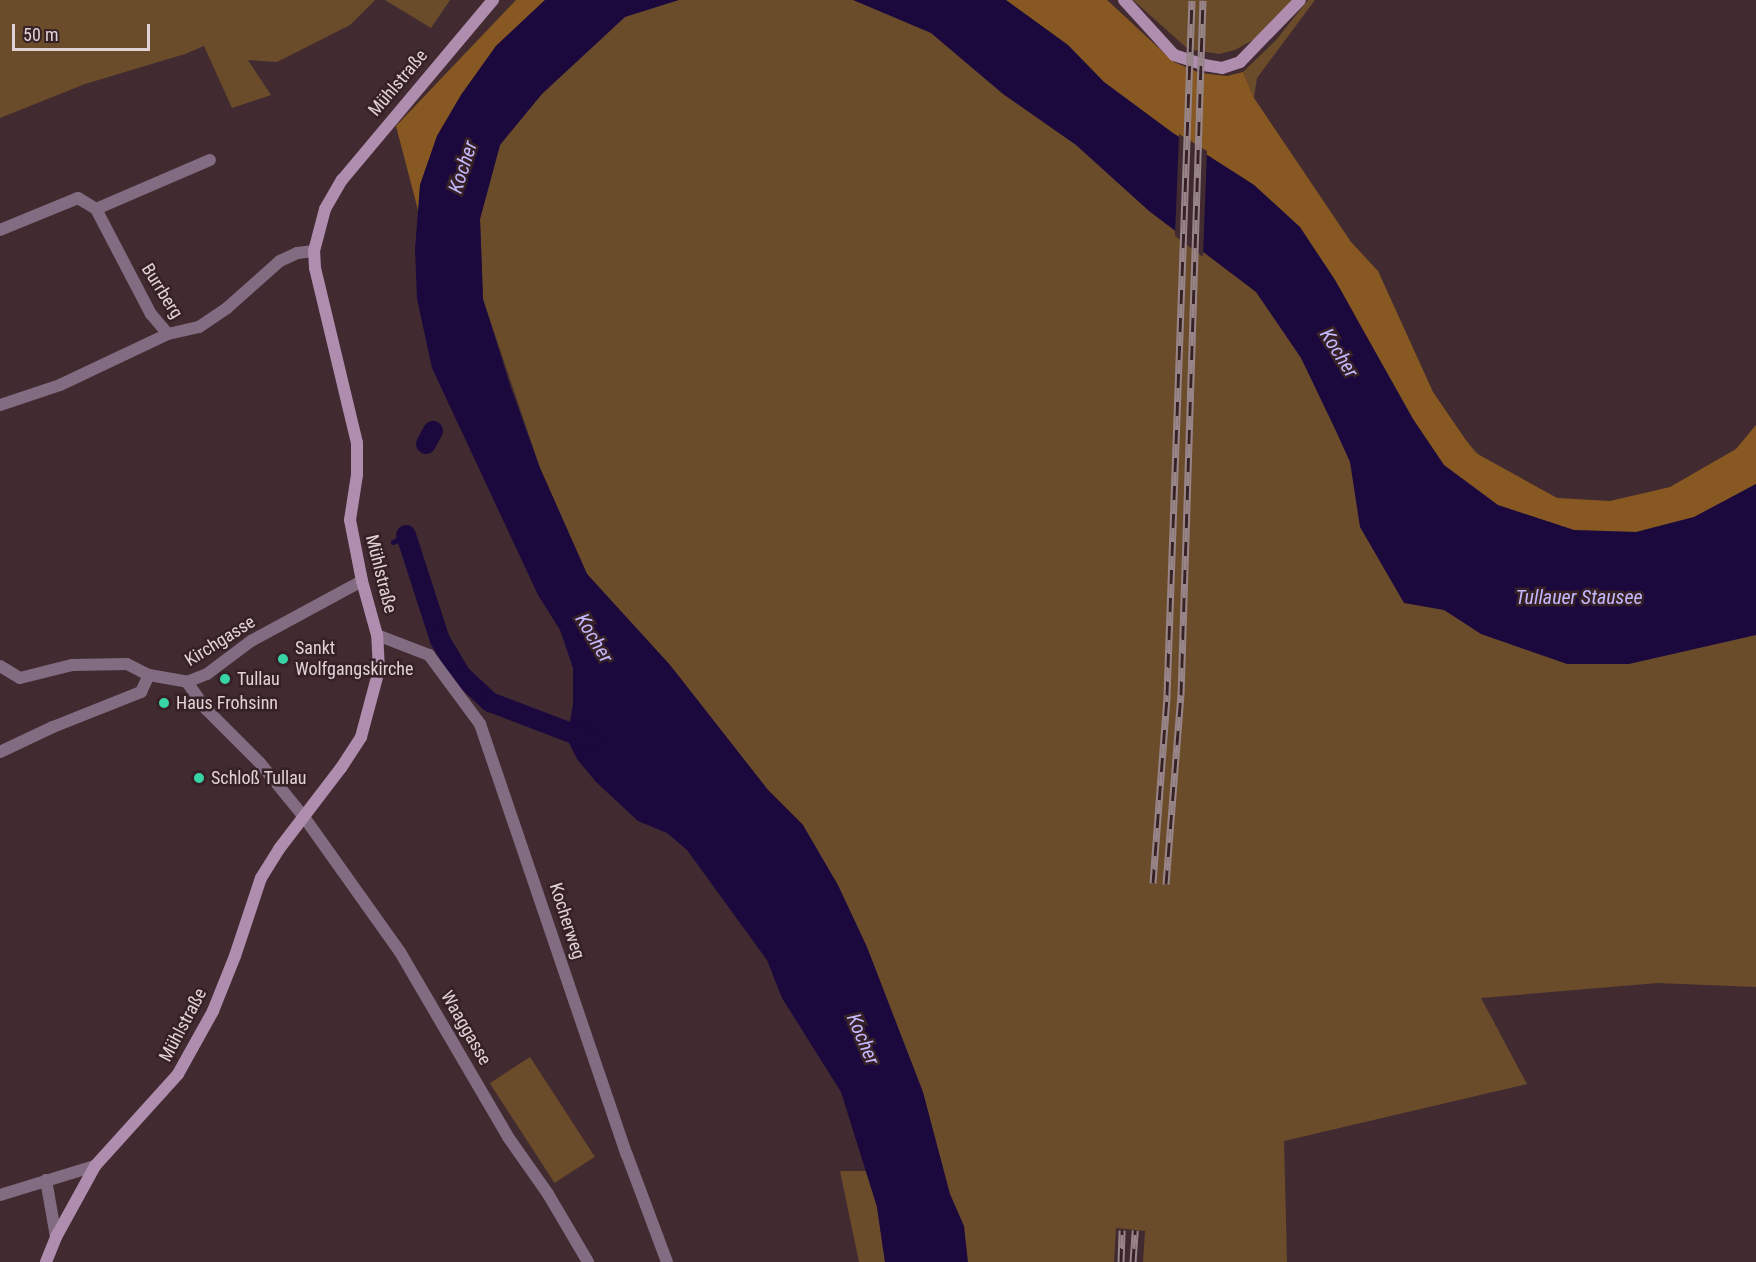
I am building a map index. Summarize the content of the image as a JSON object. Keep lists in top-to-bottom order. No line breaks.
{"streets":{"street":["Mühlstraße","Burrberg","Kirchgasse","Kocherweg","Waaggasse"]},"crossings":[["Mühlstraße","Burrberg"],["Mühlstraße","Kirchgasse"],["Mühlstraße","Kocherweg"],["Mühlstraße","Waaggasse"],["Kirchgasse","Waaggasse"]],"water":["Kocher","Tullauer Stausee"],"places":["Sankt Wolfgangskirche","Tullau","Haus Frohsinn","Schloß Tullau"],"scale_bar":"50 m"}
